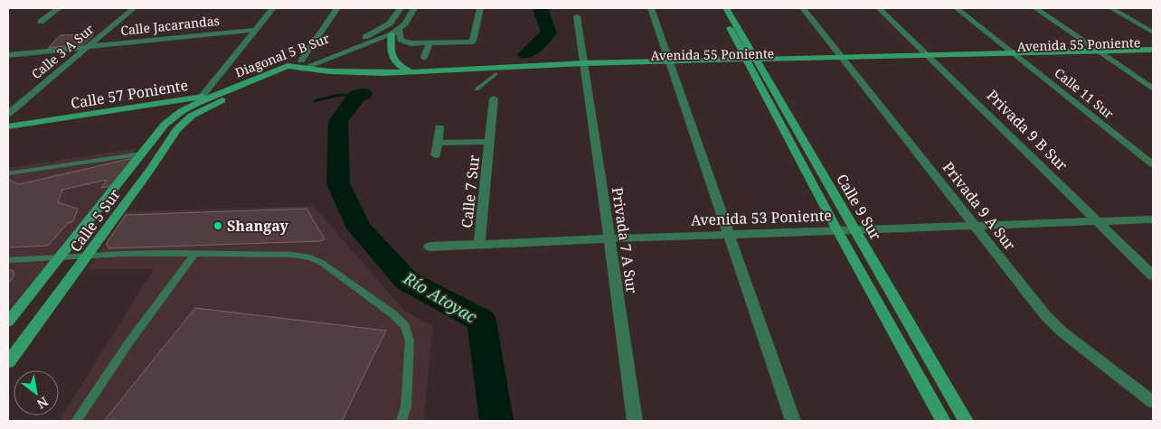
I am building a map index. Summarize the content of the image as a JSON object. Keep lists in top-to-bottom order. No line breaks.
{"streets":{"main road":["Avenida 55 Poniente","Diagonal 5 B Sur","Calle 57 Poniente","Calle 9 Sur","Calle 5 Sur"],"street":["Calle Jacarandas","Calle 3 A Sur","Calle 11 Sur","Privada 9 B Sur","Calle 7 Sur","Privada 9 A Sur","Avenida 53 Poniente","Privada 7 A Sur"]},"crossings":[["Calle Jacarandas","Calle 3 A Sur"],["Calle Jacarandas","Calle 5 Sur"],["Avenida 55 Poniente","Diagonal 5 B Sur"],["Avenida 55 Poniente","Calle 11 Sur"],["Avenida 55 Poniente","Privada 9 B Sur"],["Avenida 55 Poniente","Privada 9 A Sur"],["Avenida 55 Poniente","Calle 9 Sur"],["Avenida 55 Poniente","Privada 7 A Sur"],["Diagonal 5 B Sur","Calle 57 Poniente"],["Diagonal 5 B Sur","Calle 5 Sur"],["Calle 57 Poniente","Calle 5 Sur"],["Privada 9 B Sur","Avenida 53 Poniente"],["Calle 7 Sur","Avenida 53 Poniente"],["Privada 9 A Sur","Avenida 53 Poniente"],["Calle 9 Sur","Avenida 53 Poniente"],["Avenida 53 Poniente","Privada 7 A Sur"]],"water":["Río Atoyac"],"places":["Shangay"],"north":"bottom right"}
